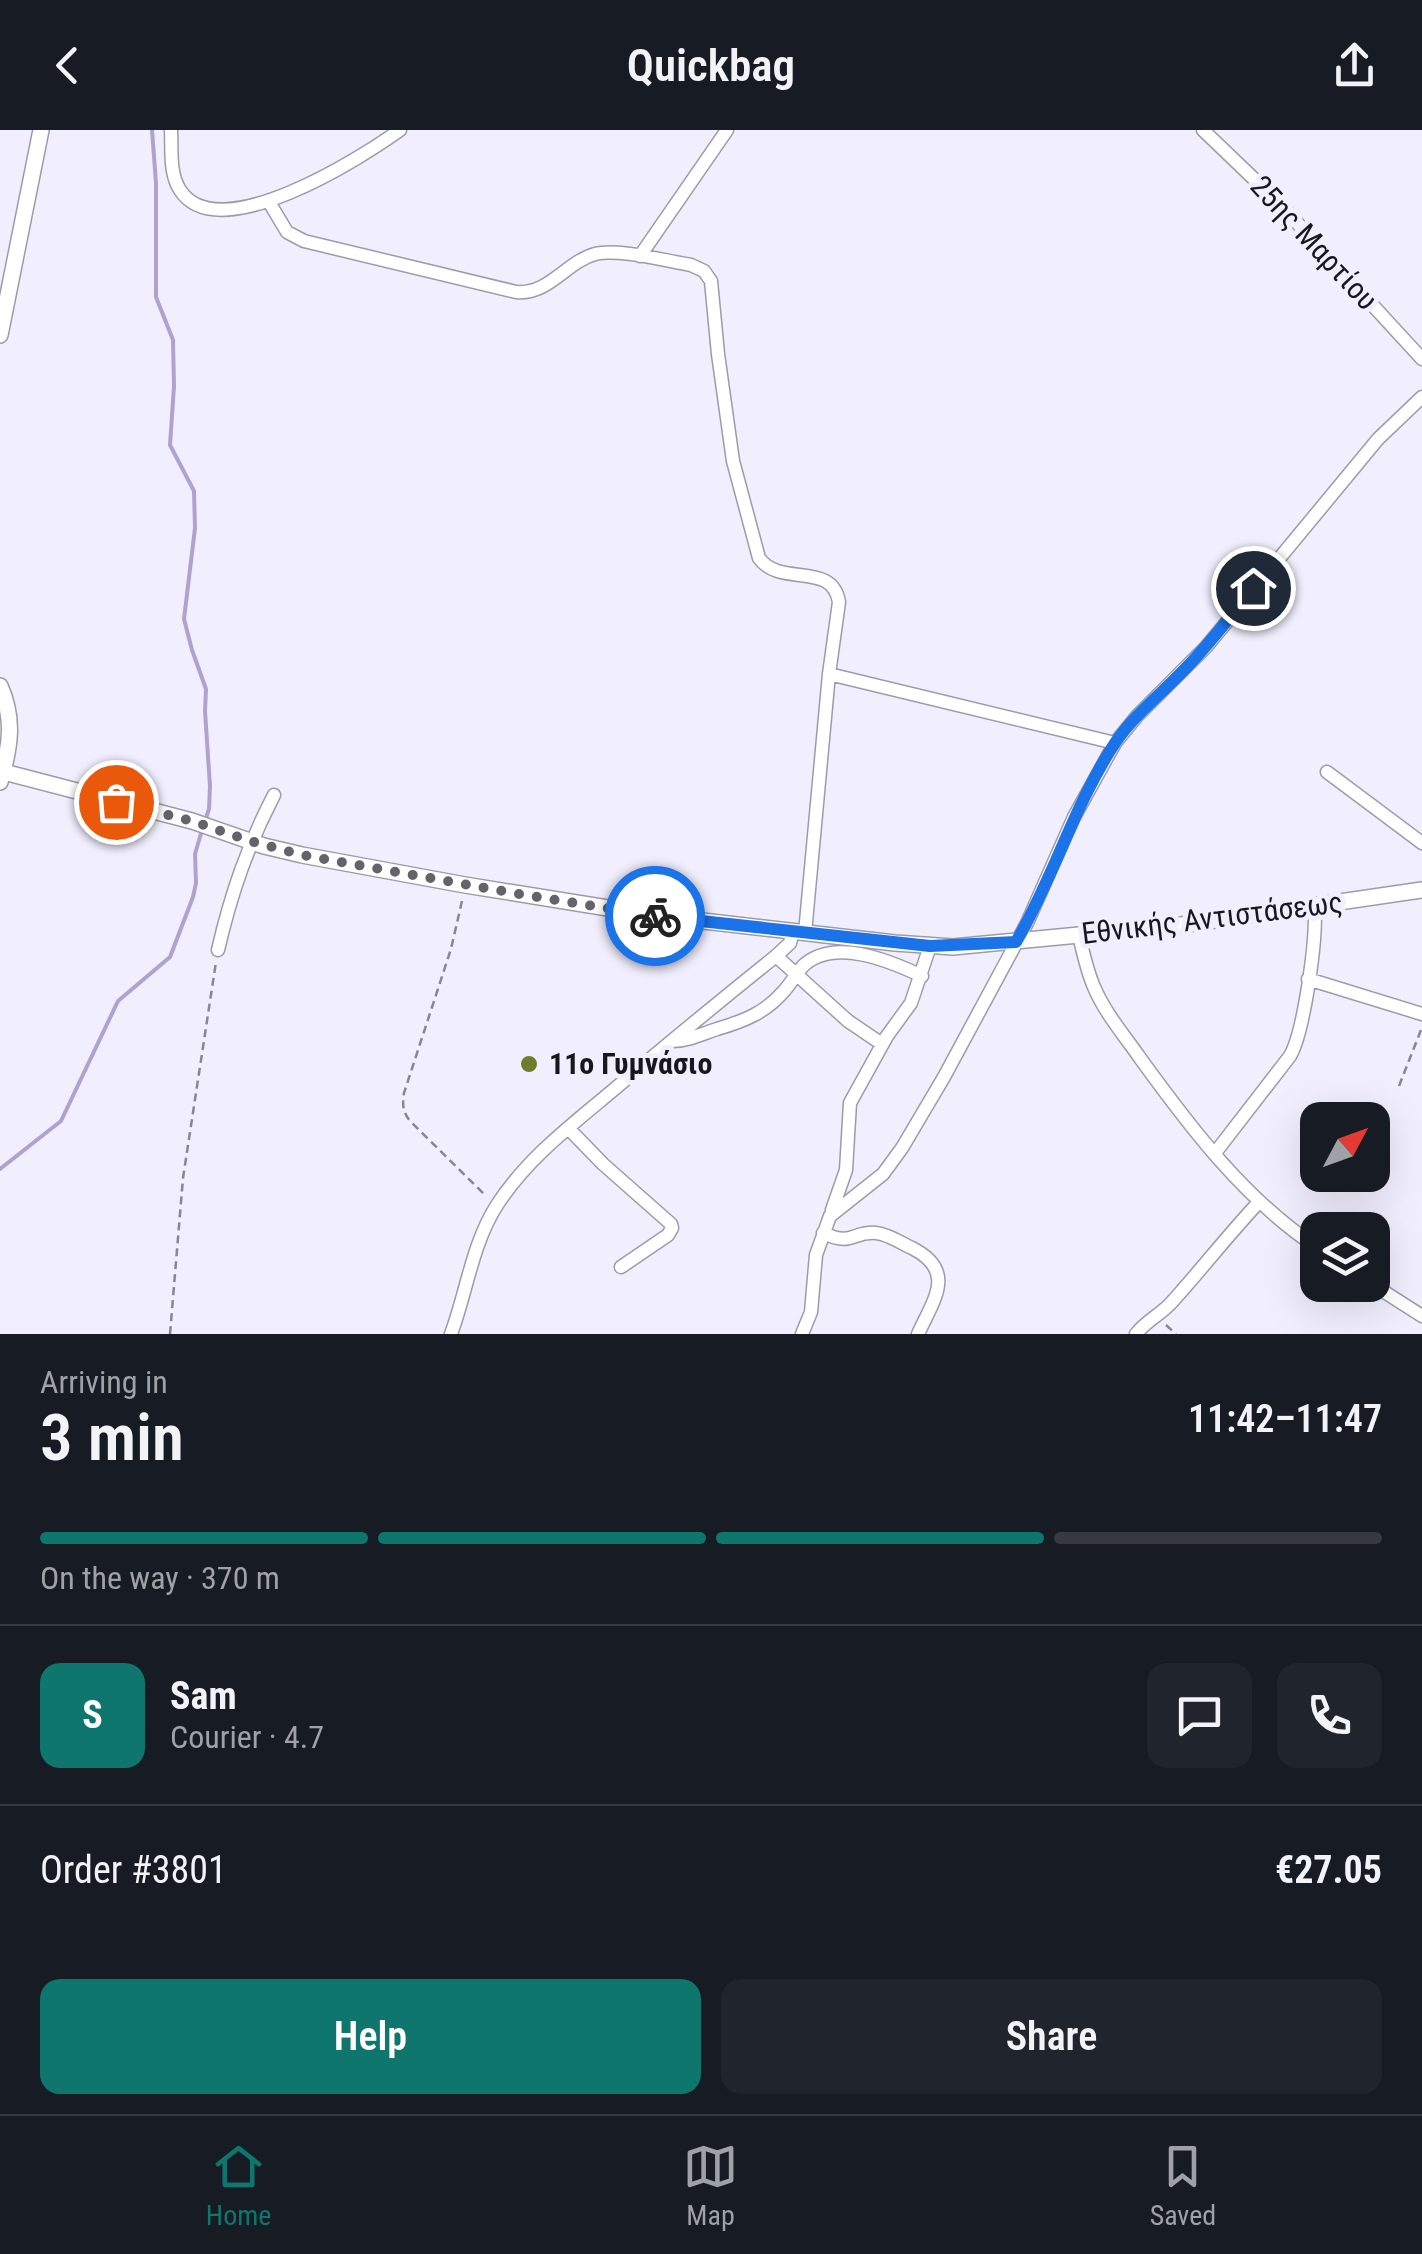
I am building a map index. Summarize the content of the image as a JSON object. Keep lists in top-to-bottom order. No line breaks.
{"streets":{"street":["25ης Μαρτίου","Εθνικής Αντιστάσεως"]},"places":["11o Γυμνάσιο"],"north":"top right","page":{"header":"Quickbag","heading":["3 min","Arriving in","11:42–11:47"],"panel":["Sam","Courier · 4.7","Order #3801","€27.05"],"bar":"On the way · 370 m","round":"S","buttons":["Help","Share"],"tabs":["Home","Map","Saved"]}}
